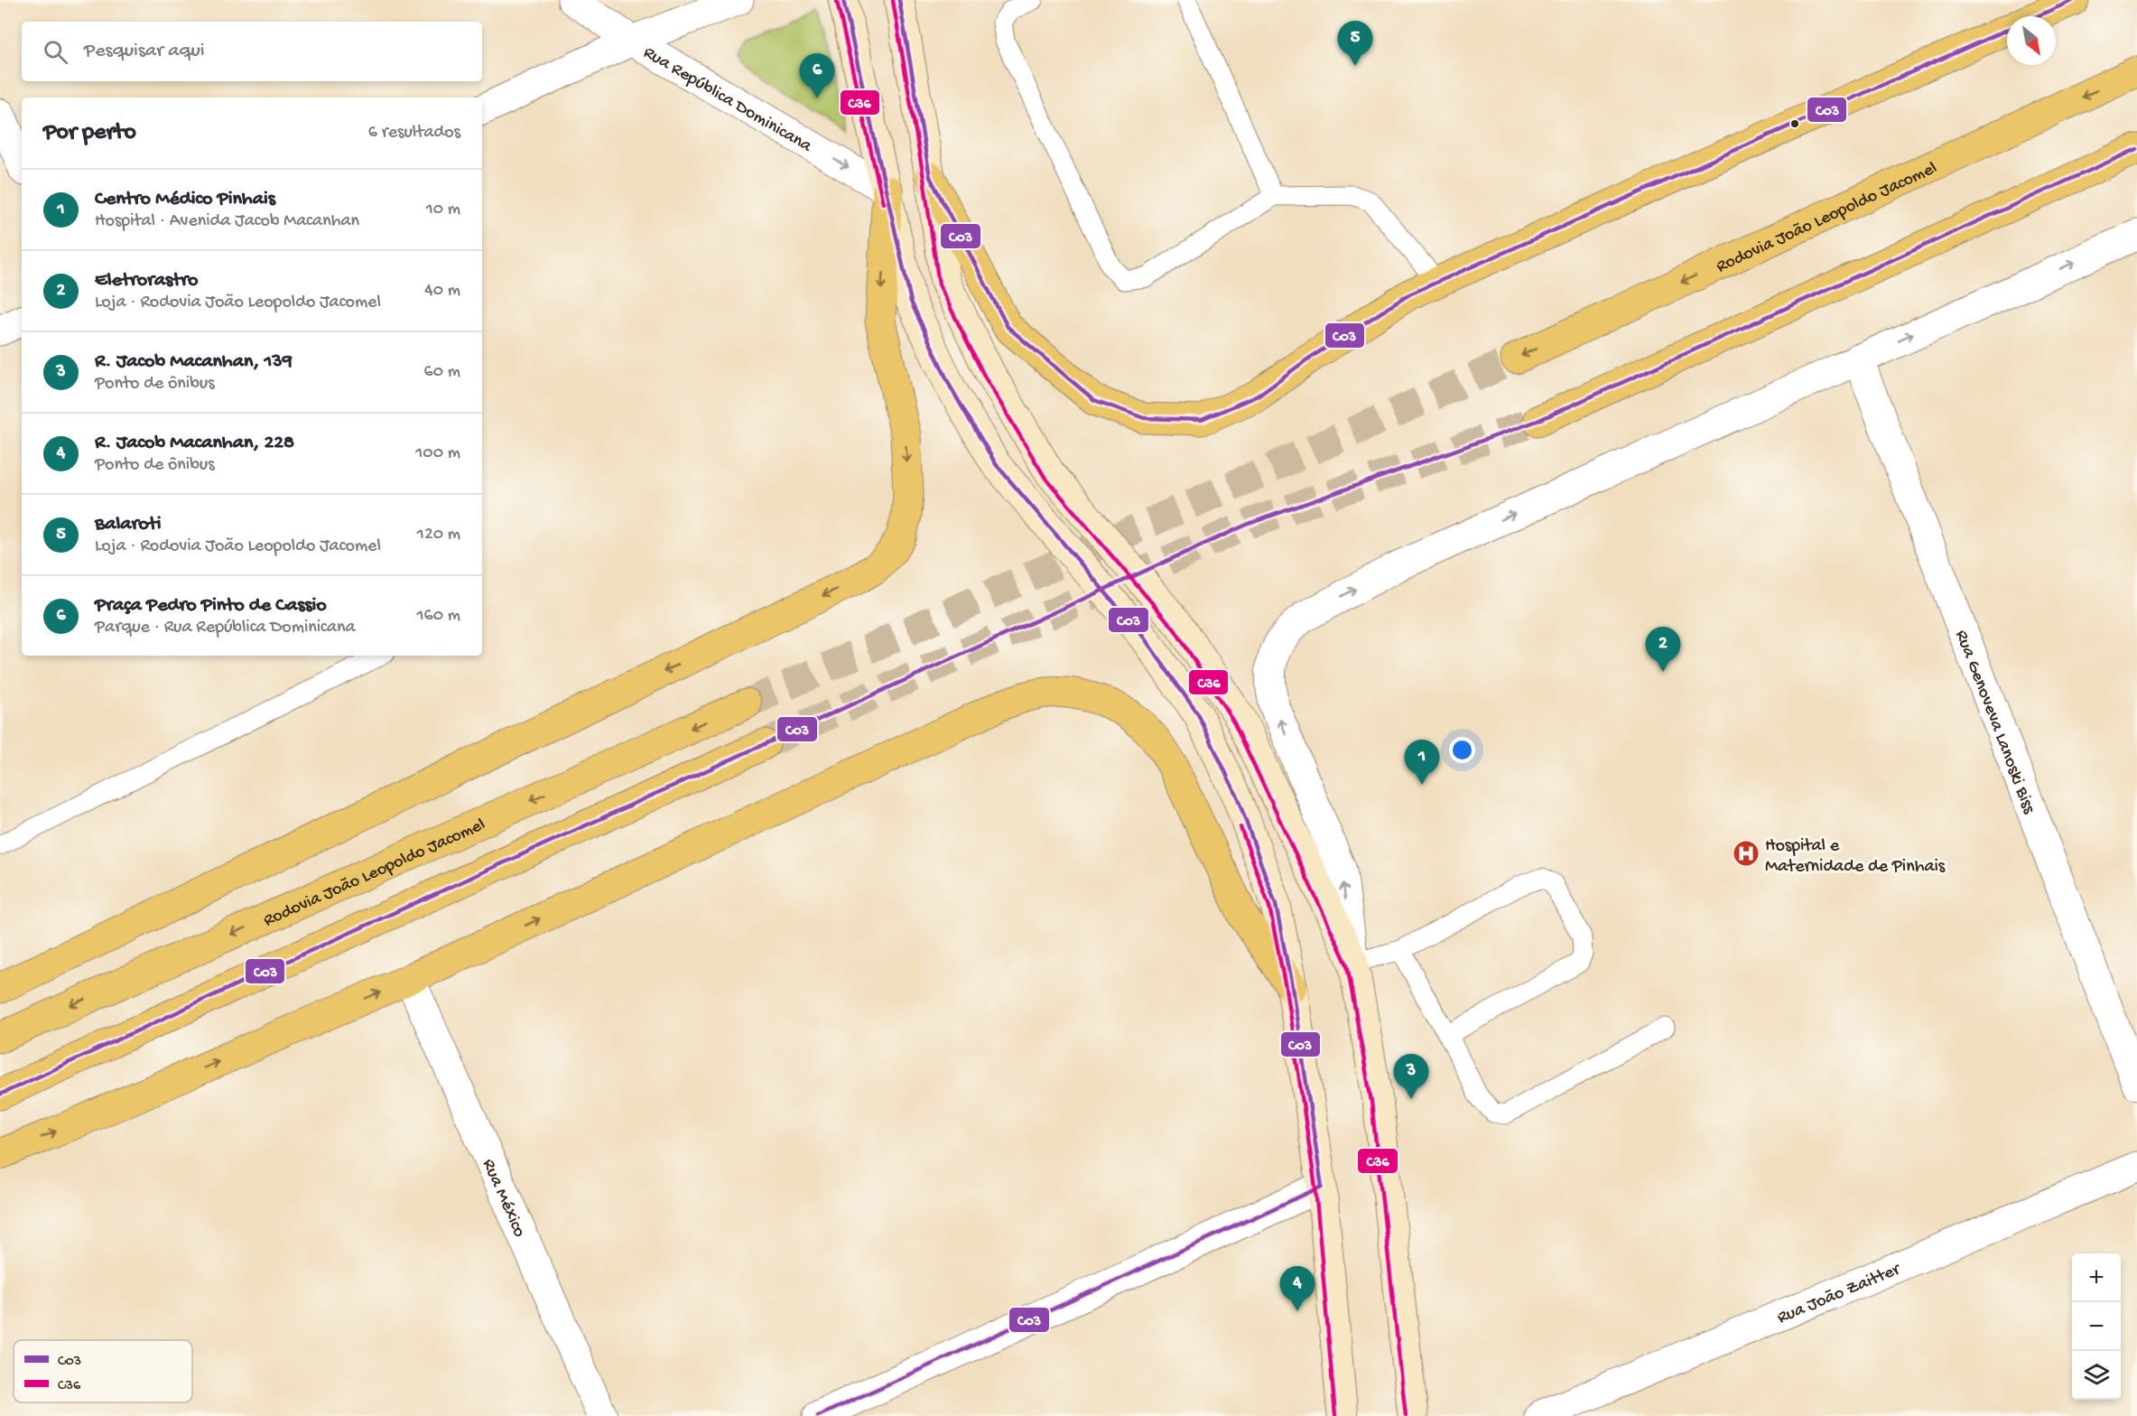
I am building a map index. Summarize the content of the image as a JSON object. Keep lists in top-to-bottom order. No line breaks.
{"streets":{"highway":["Rodovia João Leopoldo Jacomel"],"street":["Rua República Dominicana","Rua Genoveva Lanoski Biss","Rua México","Rua João Zaitter"]},"one_way":["Rua República Dominicana"],"places":{"hospital":["Hospital e Maternidade de Pinhais"]},"lines":["transit line C03","transit line C36"],"legend":["C03","C36"],"north":"bottom right","page":{"pins":["5","6","2","1","3","4"],"search":"Pesquisar aqui","heading":["Por perto","6 resultados"],"list":[{"mark":"1","name":"Centro Médico Pinhais","note":"Hospital · Avenida Jacob Macanhan","value":"10 m"},{"mark":"2","name":"Eletrorastro","note":"Loja · Rodovia João Leopoldo Jacomel","value":"40 m"},{"mark":"3","name":"R. Jacob Macanhan, 139","note":"Ponto de ônibus","value":"60 m"},{"mark":"4","name":"R. Jacob Macanhan, 228","note":"Ponto de ônibus","value":"100 m"},{"mark":"5","name":"Balaroti","note":"Loja · Rodovia João Leopoldo Jacomel","value":"120 m"},{"mark":"6","name":"Praça Pedro Pinto de Cassio","note":"Parque · Rua República Dominicana","value":"160 m"}],"map_buttons":["+","−"]}}
